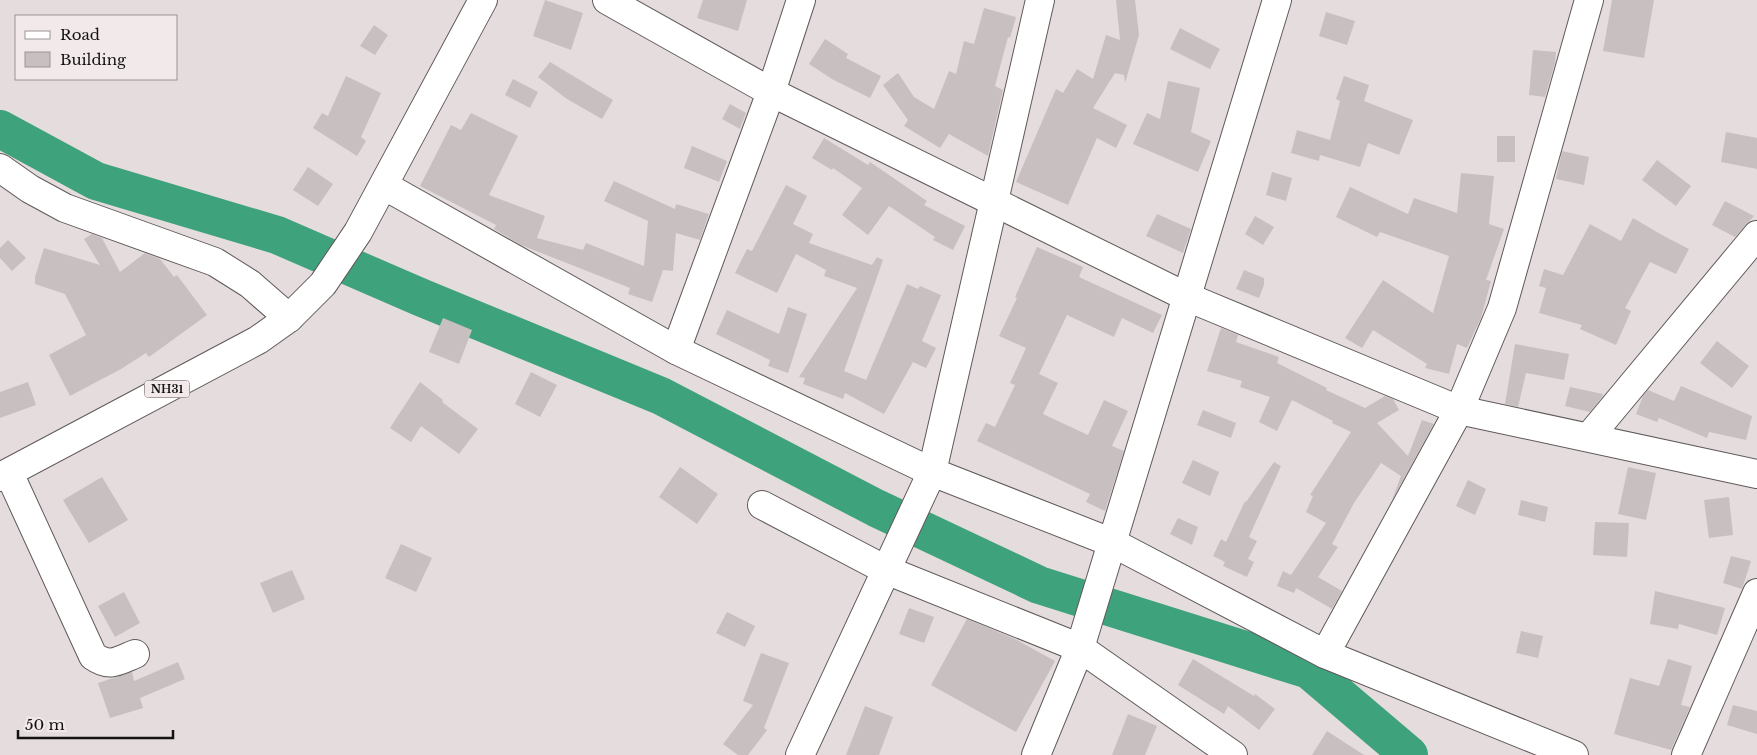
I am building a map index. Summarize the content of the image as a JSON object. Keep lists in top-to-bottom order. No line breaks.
{"streets":{"main road":["NH31"]},"legend":["Road","Building"],"scale_bar":"50 m"}
